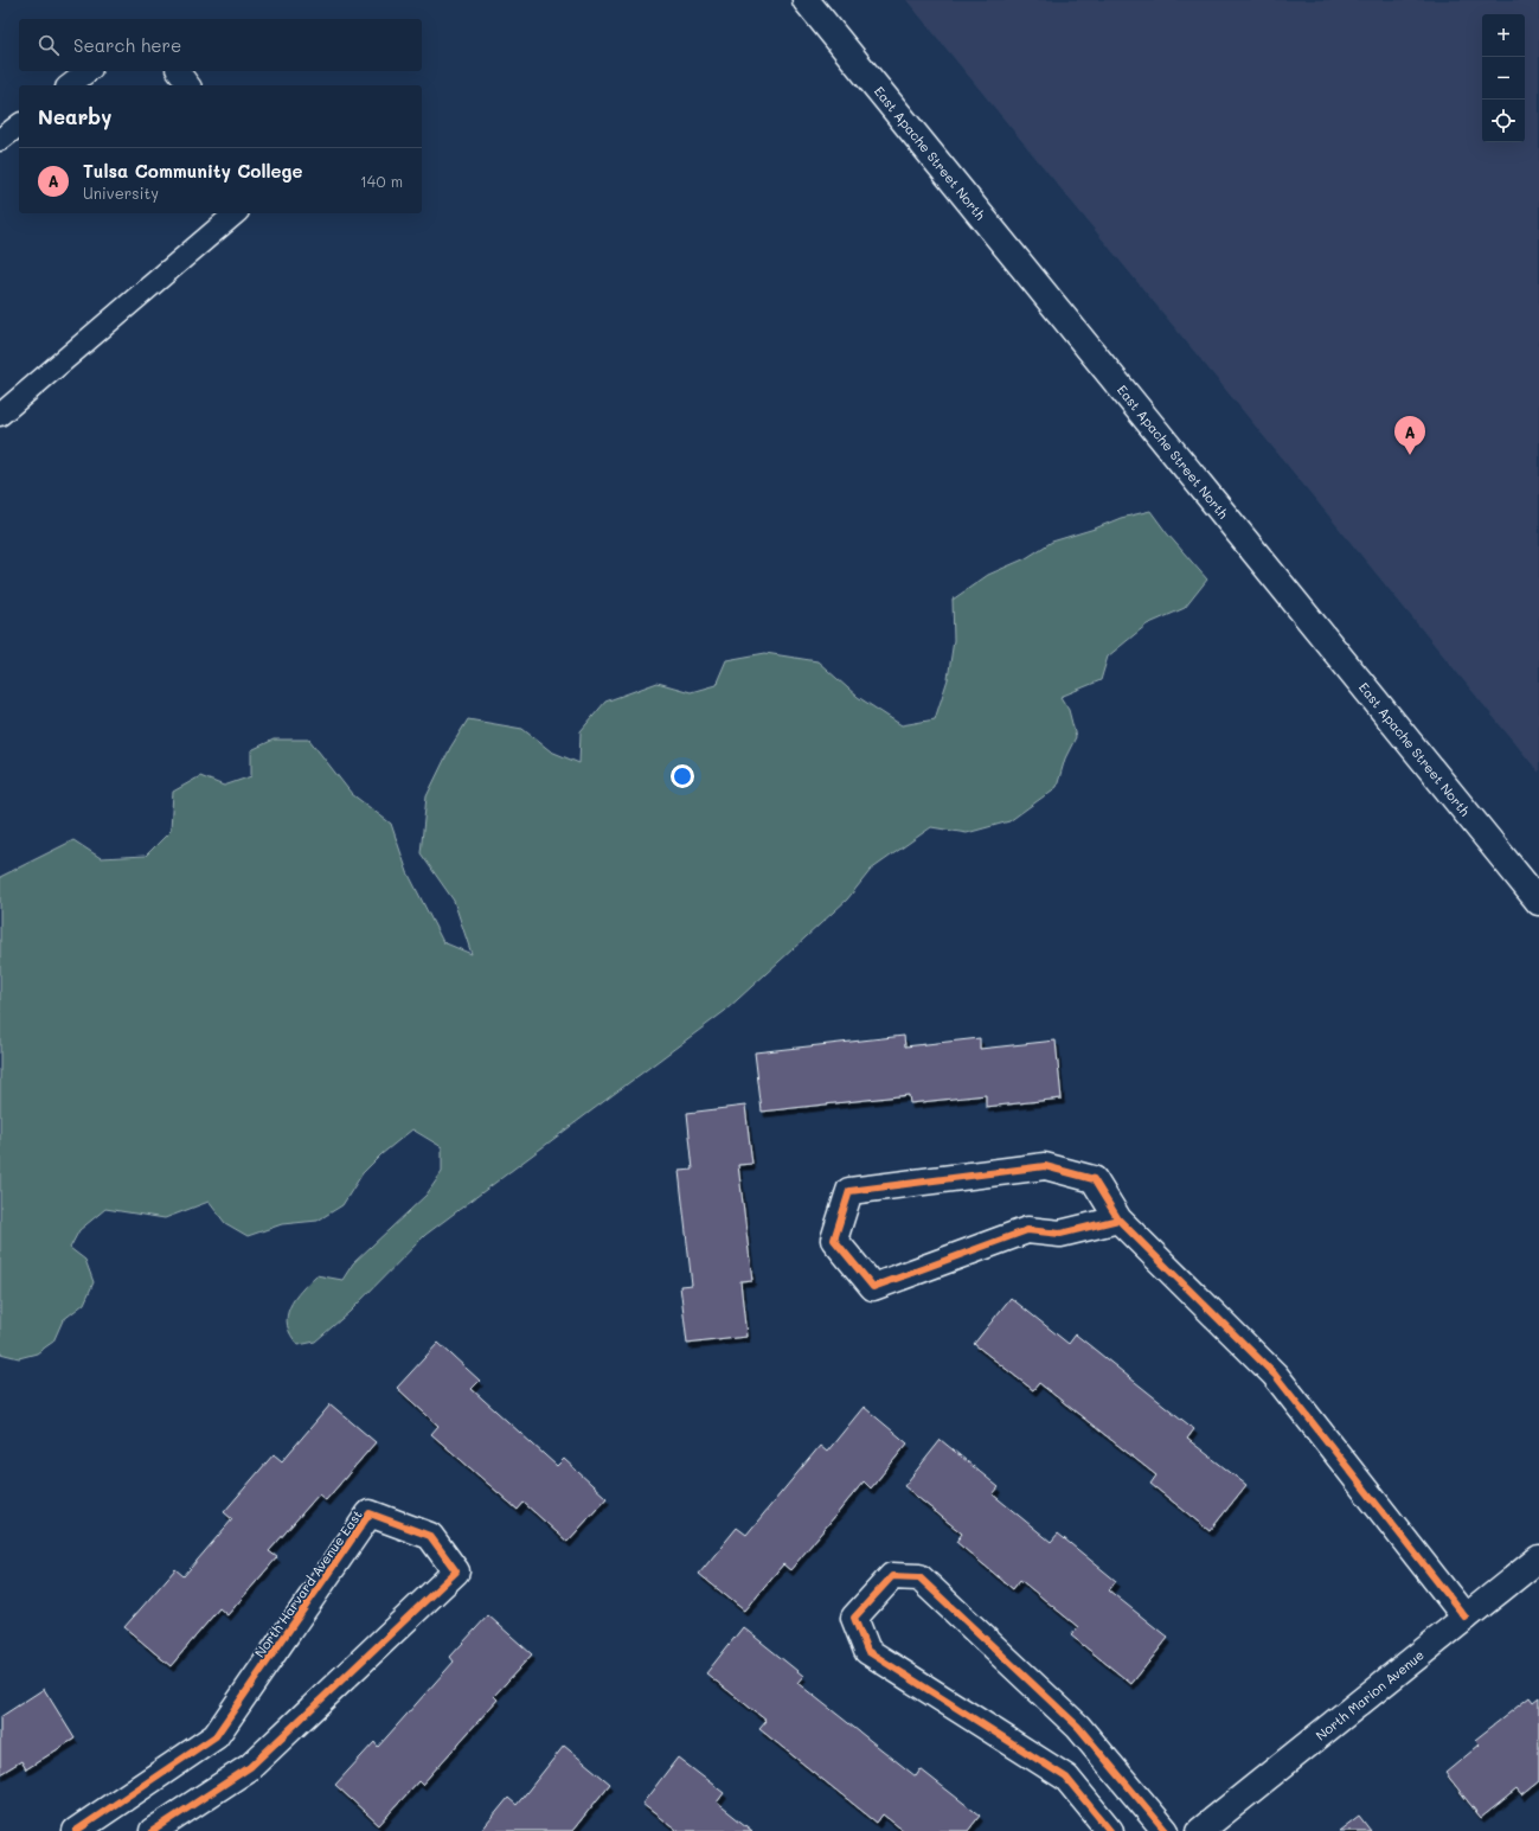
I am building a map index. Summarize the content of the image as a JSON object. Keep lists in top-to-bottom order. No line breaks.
{"streets":{"street":["East Apache Street North","North Harvard Avenue East","North Marion Avenue"]},"page":{"map_buttons":["+","−"],"search":"Search here","heading":"Nearby","list":[{"mark":"A","name":"Tulsa Community College","note":"University","value":"140 m"}],"pins":"A"}}
